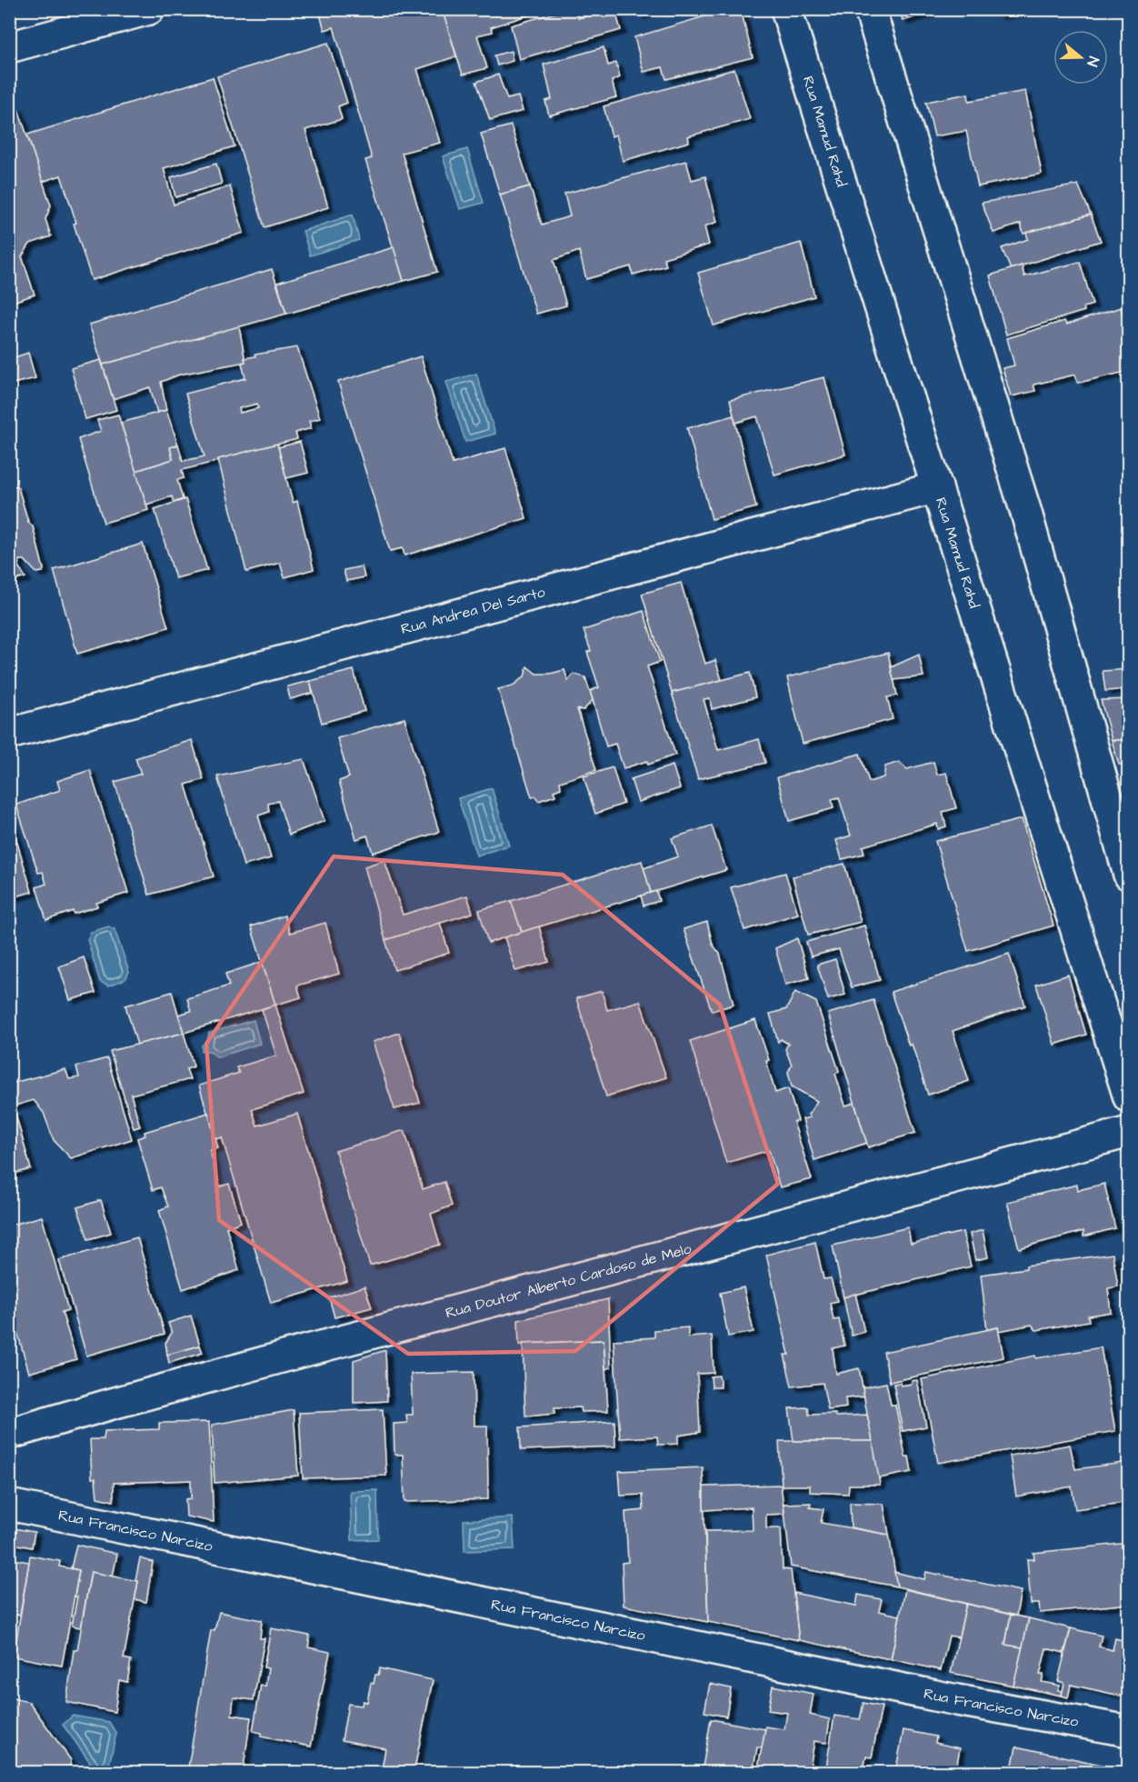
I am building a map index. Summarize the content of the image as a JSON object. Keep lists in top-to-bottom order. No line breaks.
{"streets":{"street":["Rua Mamud Rahd","Rua Andrea Del Sarto","Rua Doutor Alberto Cardoso de Melo","Rua Francisco Narcizo"]},"crossings":[["Rua Mamud Rahd","Rua Andrea Del Sarto"]],"north":"right"}
